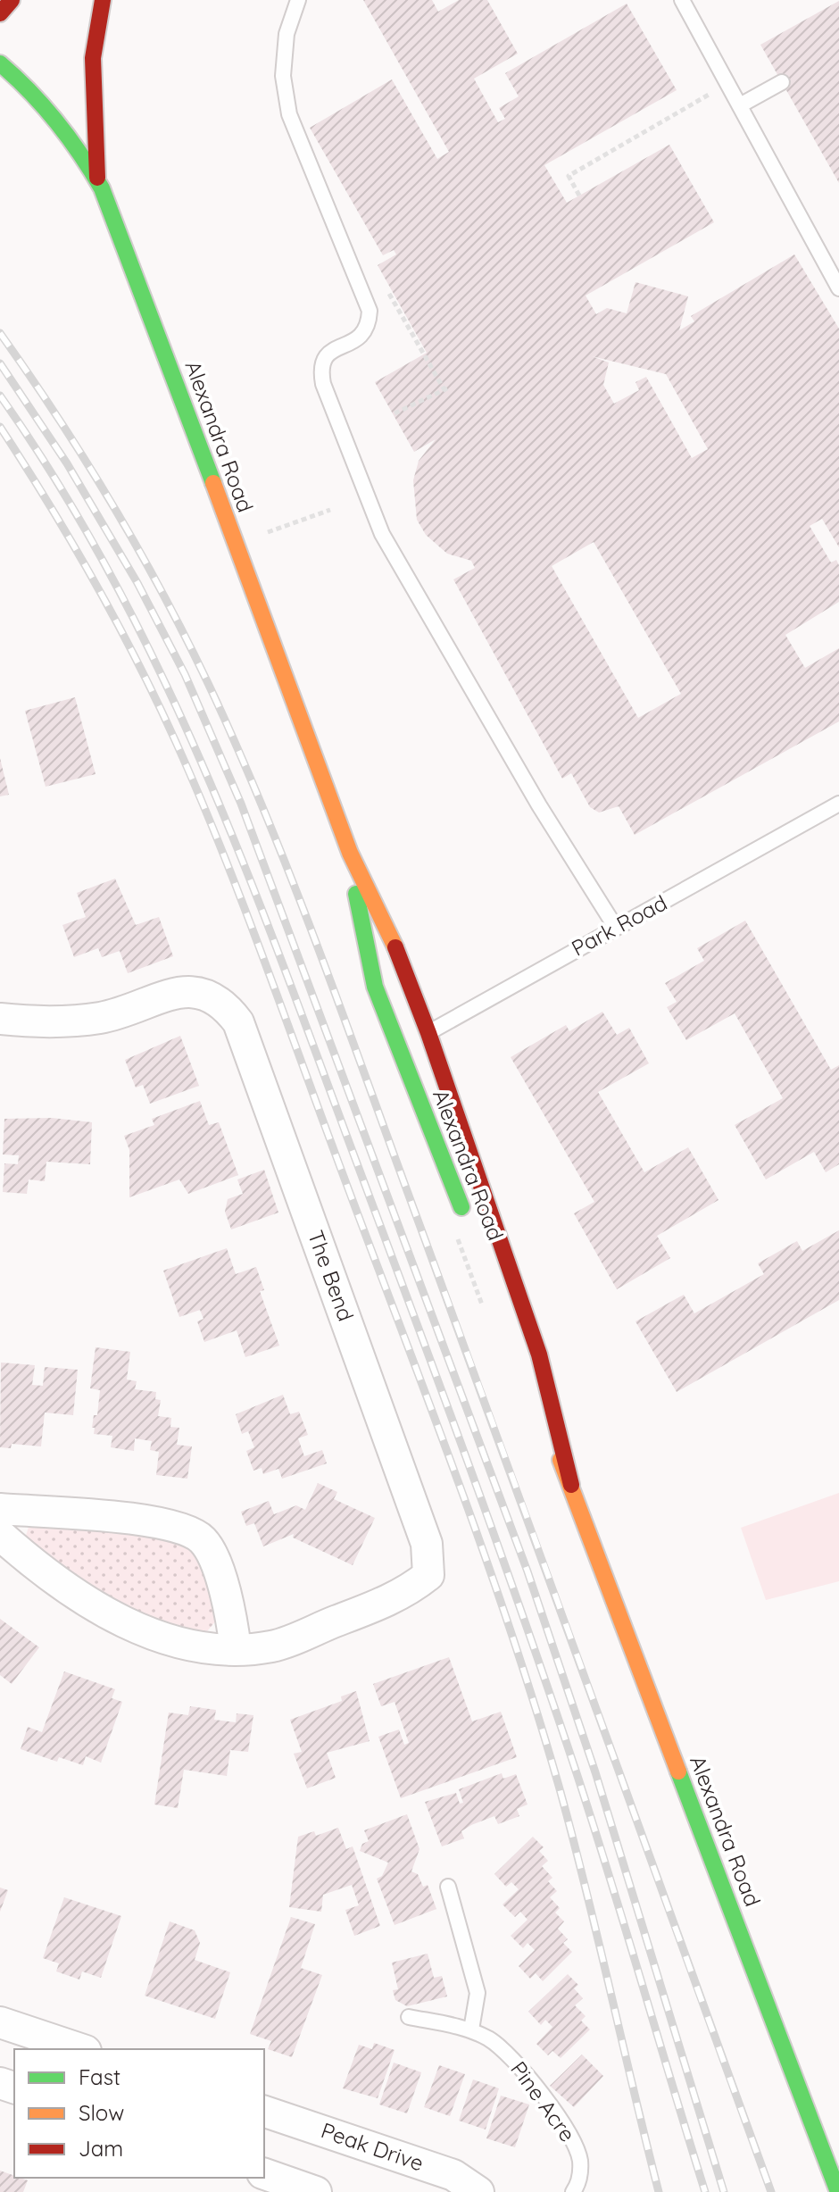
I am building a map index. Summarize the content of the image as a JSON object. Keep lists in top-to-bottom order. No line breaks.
{"streets":{"street":["Alexandra Road","The Bend","Peak Drive"],"lane":["Park Road","Pine Acre"]},"crossings":[["Alexandra Road","Park Road"]],"legend":["Fast","Slow","Jam"]}
